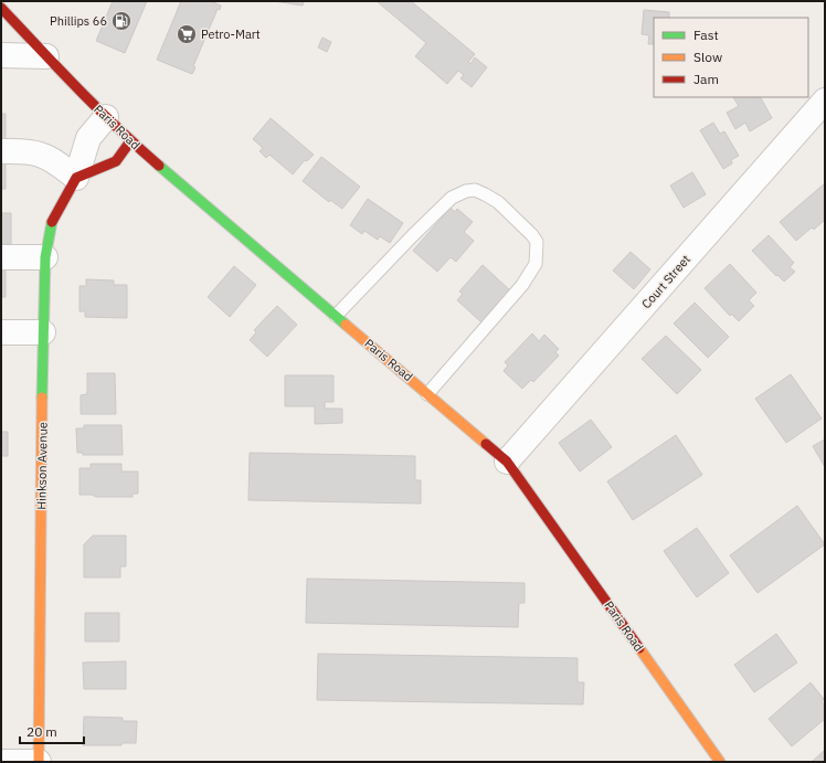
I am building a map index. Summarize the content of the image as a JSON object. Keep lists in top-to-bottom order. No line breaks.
{"streets":{"main road":["Paris Road","Hinkson Avenue"],"street":["Court Street"]},"crossings":[["Paris Road","Court Street"],["Paris Road","Hinkson Avenue"]],"places":{"fuel station":["Phillips 66"],"supermarket":["Petro-Mart"]},"legend":["Fast","Slow","Jam"],"scale_bar":"20 m"}
